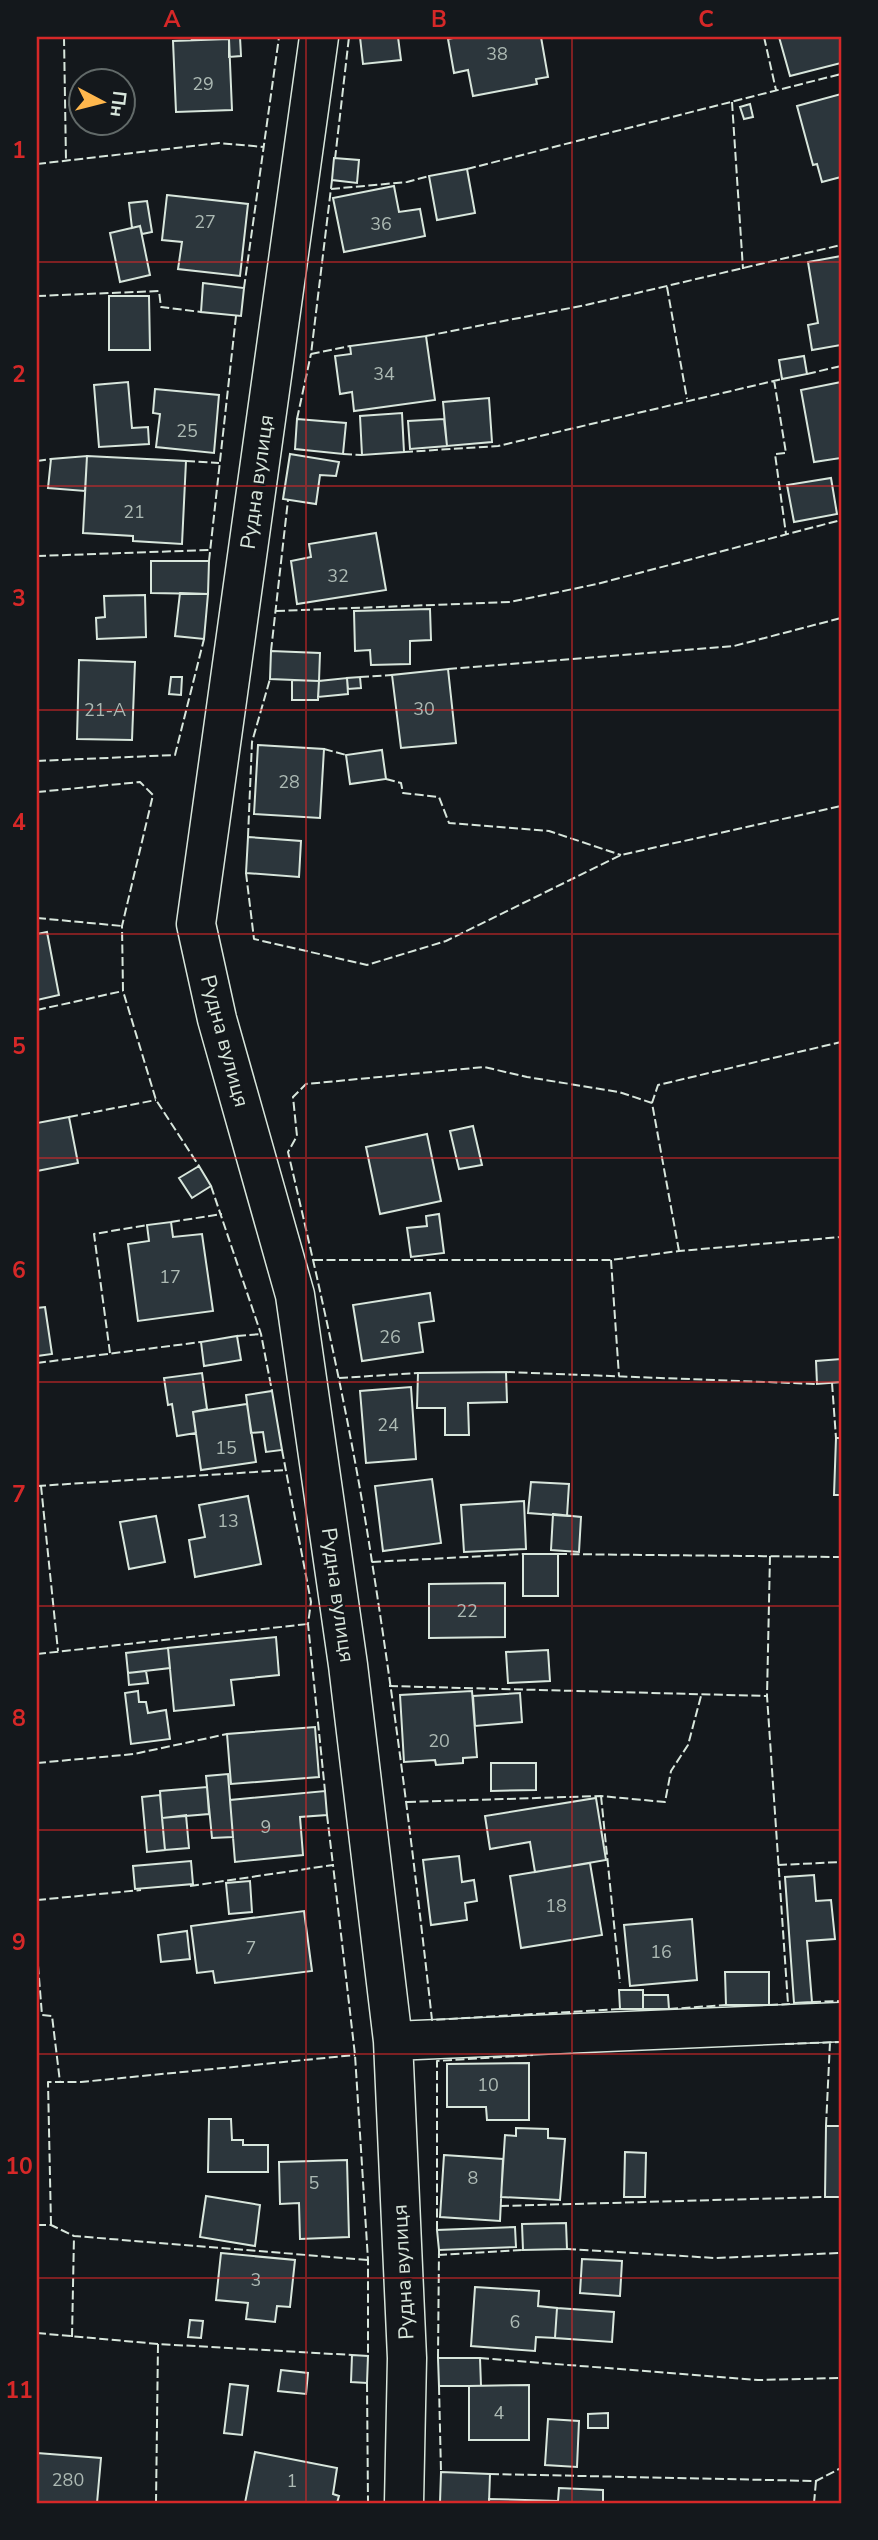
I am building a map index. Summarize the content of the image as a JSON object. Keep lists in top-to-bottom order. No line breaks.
{"streets":{"street":["Рудна вулиця"]},"house_numbers":["38","29","27","36","34","25","21","32","30","21-А","28","17","26","24","15","13","22","20","9","18","7","16","10","8","5","3","6","4","280","1"],"north":"right","grid":{"columns":["A","B","C"],"rows":["1","2","3","4","5","6","7","8","9","10","11"]}}
